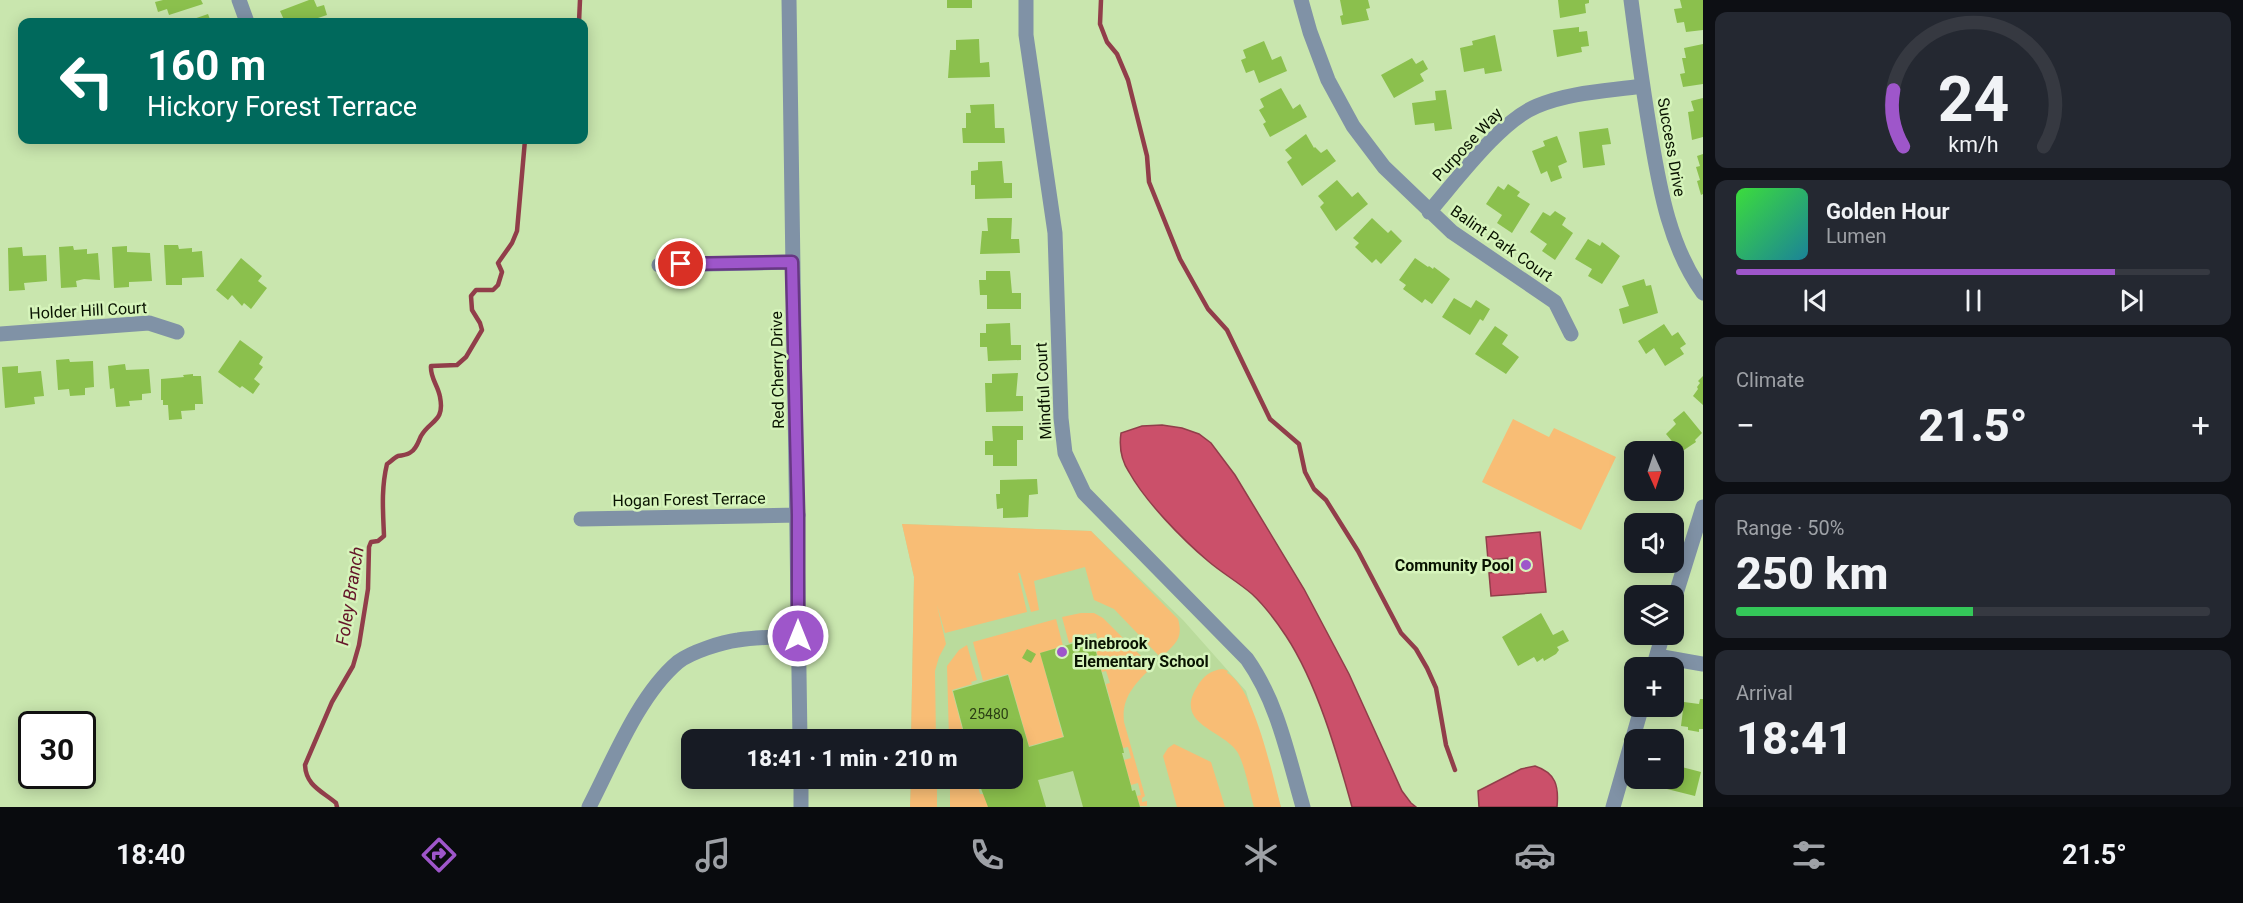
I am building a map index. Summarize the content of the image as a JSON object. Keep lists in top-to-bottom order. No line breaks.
{"streets":{"street":["Purpose Way","Success Drive","Balint Park Court","Holder Hill Court","Red Cherry Drive","Mindful Court","Hogan Forest Terrace"]},"crossings":[["Purpose Way","Success Drive"],["Purpose Way","Balint Park Court"],["Red Cherry Drive","Hogan Forest Terrace"]],"water":["Foley Branch"],"places":["Community Pool","Pinebrook Elementary School"],"house_numbers":["25480"],"north":"bottom","page":{"turn":["160 m","Hickory Forest Terrace"],"song":["Golden Hour","Lumen"],"tile":["Climate",["Range · 50%","250 km"],["Arrival","18:41"]],"heat":["−","21.5°","+"],"map_buttons":["+","−"],"limit":"30","trip":"18:41 · 1 min · 210 m","tabs":["18:40","21.5°"],"gauge":["24","km/h"]}}
